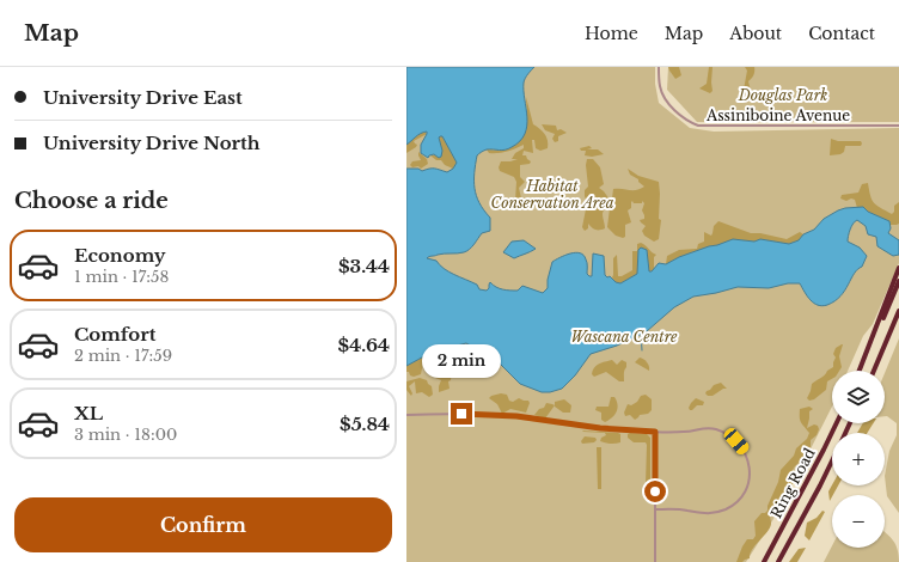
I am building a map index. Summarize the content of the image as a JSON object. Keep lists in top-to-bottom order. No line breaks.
{"streets":{"highway":["Ring Road"],"street":["Assiniboine Avenue"]},"parks":["Douglas Park","Habitat Conservation Area","Wascana Centre"],"page":{"header":"Map","nav":["Home","Map","About","Contact"],"banner":["University Drive East","University Drive North"],"heading":"Choose a ride","list":[{"name":"Economy","note":"1 min · 17:58","value":"$3.44"},{"name":"Comfort","note":"2 min · 17:59","value":"$4.64"},{"name":"XL","note":"3 min · 18:00","value":"$5.84"}],"bubble":"2 min","map_buttons":["+","−"],"buttons":"Confirm"}}
